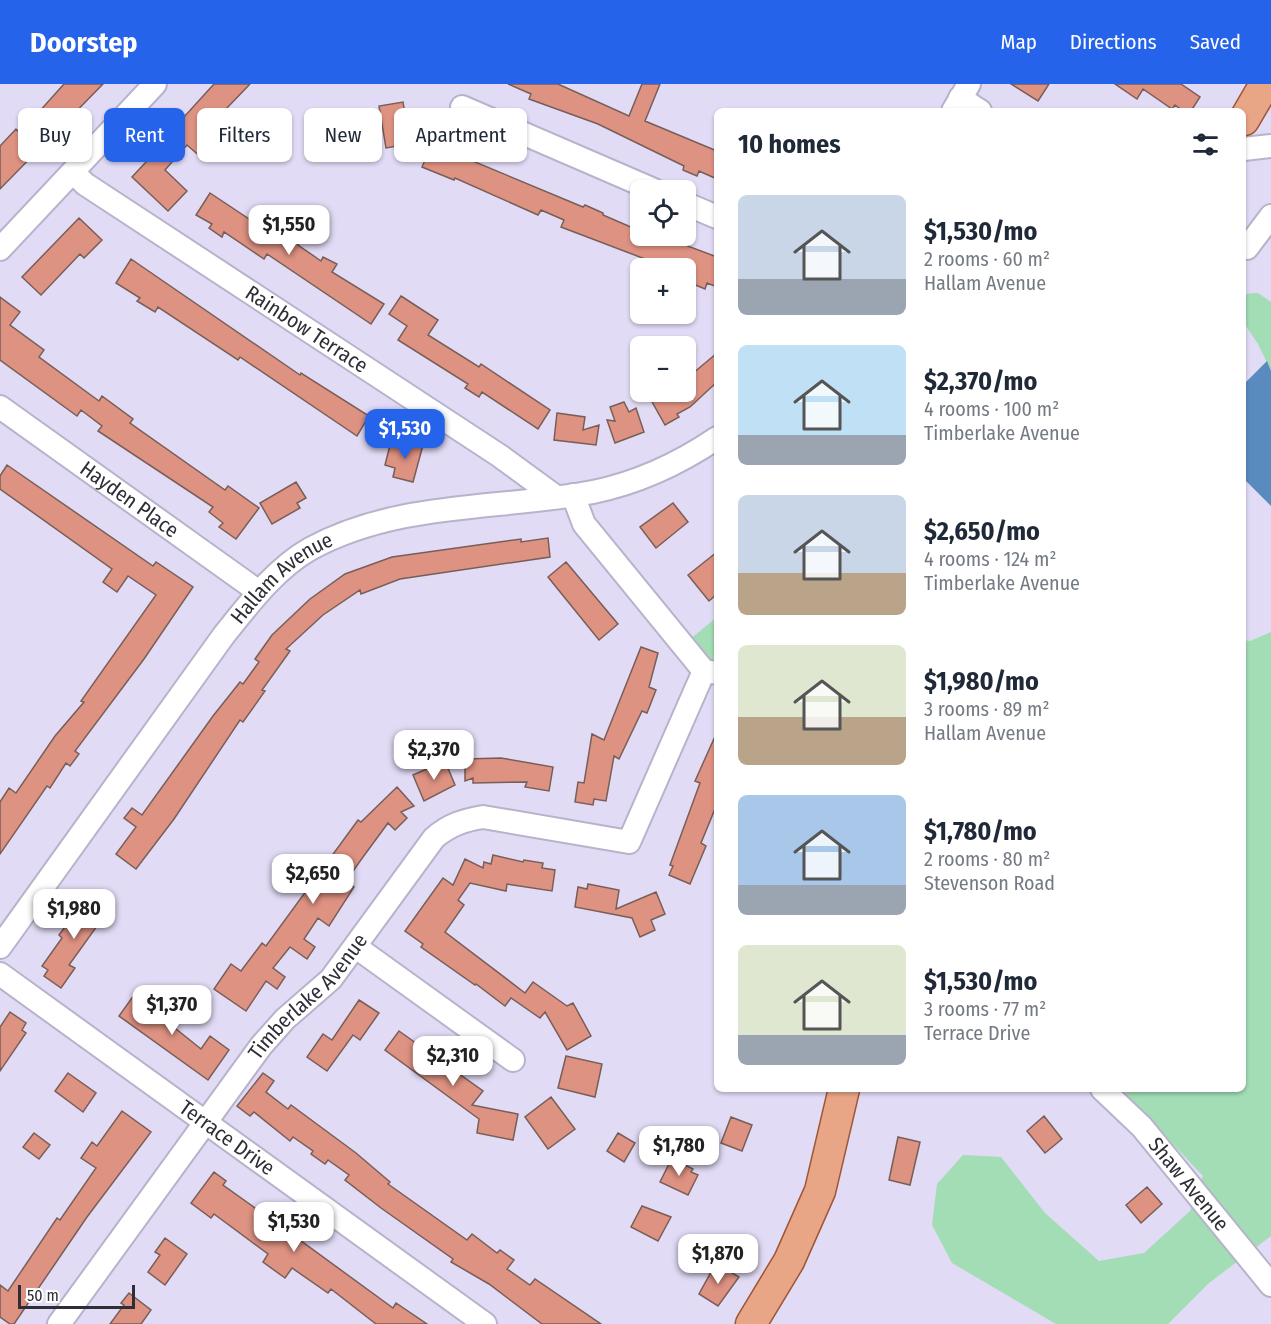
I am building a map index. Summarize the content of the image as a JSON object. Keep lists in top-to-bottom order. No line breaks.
{"streets":{"street":["Rainbow Terrace","Hayden Place","Hallam Avenue","Timberlake Avenue","Terrace Drive","Shaw Avenue"]},"crossings":[["Rainbow Terrace","Hallam Avenue"],["Hayden Place","Hallam Avenue"],["Timberlake Avenue","Terrace Drive"]],"scale_bar":"50 m","page":{"header":"Doorstep","nav":["Map","Directions","Saved"],"chip":["Buy","Rent","Filters","New","Apartment"],"heading":"10 homes","map_buttons":["+","−"],"list":[{"name":"$1,530/mo","note":"2 rooms · 60 m² · Hallam Avenue"},{"name":"$2,370/mo","note":"4 rooms · 100 m² · Timberlake Avenue"},{"name":"$2,650/mo","note":"4 rooms · 124 m² · Timberlake Avenue"},{"name":"$1,980/mo","note":"3 rooms · 89 m² · Hallam Avenue"},{"name":"$1,780/mo","note":"2 rooms · 80 m² · Stevenson Road"},{"name":"$1,530/mo","note":"3 rooms · 77 m² · Terrace Drive"}],"price":["$1,550","$1,530","$2,370","$2,650","$1,980","$1,370","$2,310","$1,780","$1,530","$1,870"],"scale":"50 m"}}
